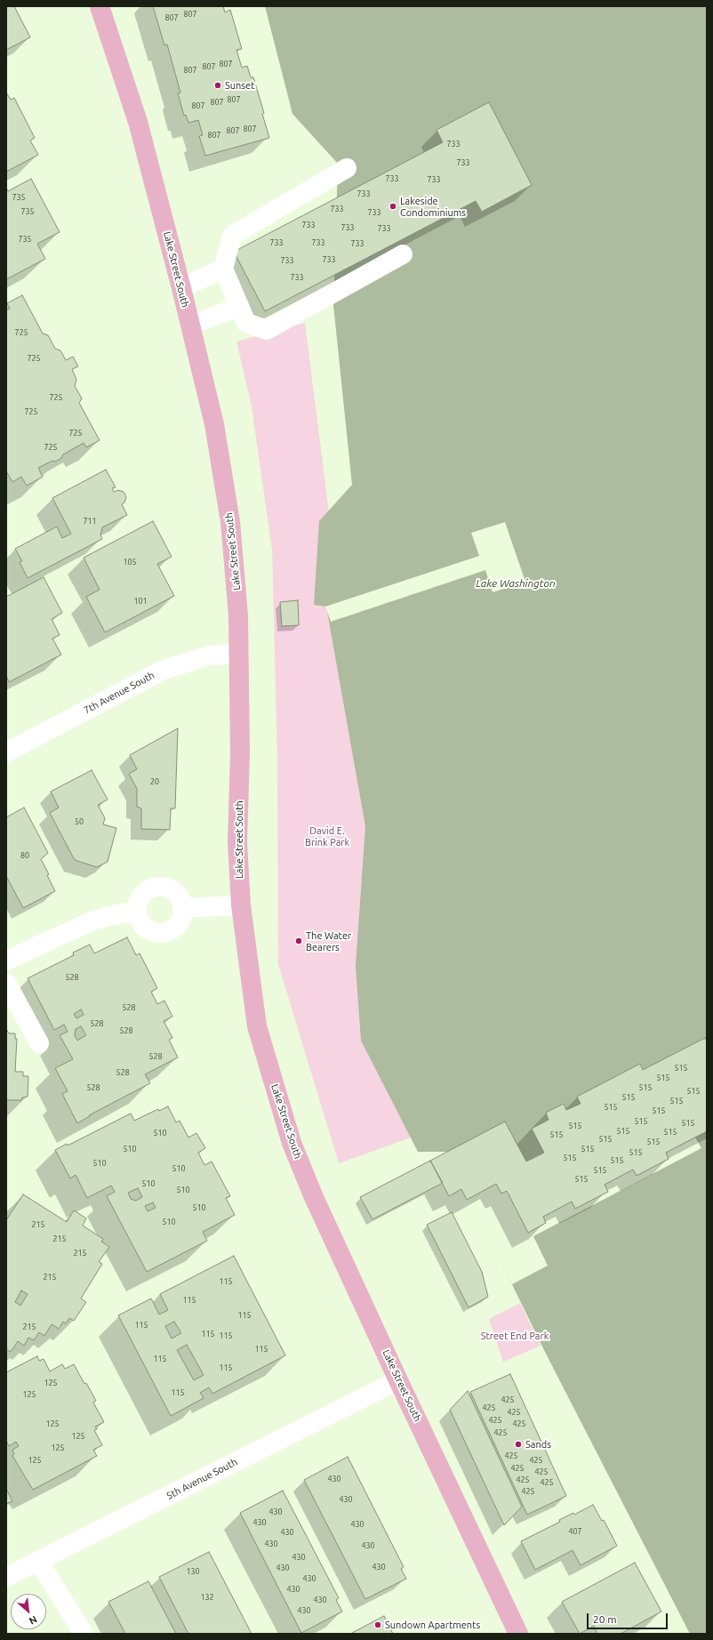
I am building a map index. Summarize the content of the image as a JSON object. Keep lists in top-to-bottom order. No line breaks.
{"streets":{"main road":["Lake Street South"],"street":["7th Avenue South","5th Avenue South"]},"crossings":[["Lake Street South","7th Avenue South"],["Lake Street South","5th Avenue South"]],"water":["Lake Washington"],"parks":["David E. Brink Park","Street End Park"],"places":["Sunset","Lakeside Condominiums","The Water Bearers","Sands","Sundown Apartments"],"house_numbers":["807","807","807","807","807","807","807","807","807","807","807","733","733","733","733","733","735","733","735","733","733","733","733","735","733","733","733","733","733","733","725","725","725","725","725","725","711","105","101","20","50","80","528","528","528","528","528","515","528","515","528","515","515","515","515","515","515","515","515","515","515","515","510","515","515","515","510","515","515","515","515","510","510","515","515","510","510","510","510","215","215","215","215","115","115","115","115","215","115","115","115","115","115","125","115","125","425","425","425","425","125","425","425","125","125","425","125","425","425","425","430","425","425","425","430","430","430","430","407","430","430","430","430","430","430","130","430","430","132","430","430"],"scale_bar":"20 m","north":"bottom right"}
